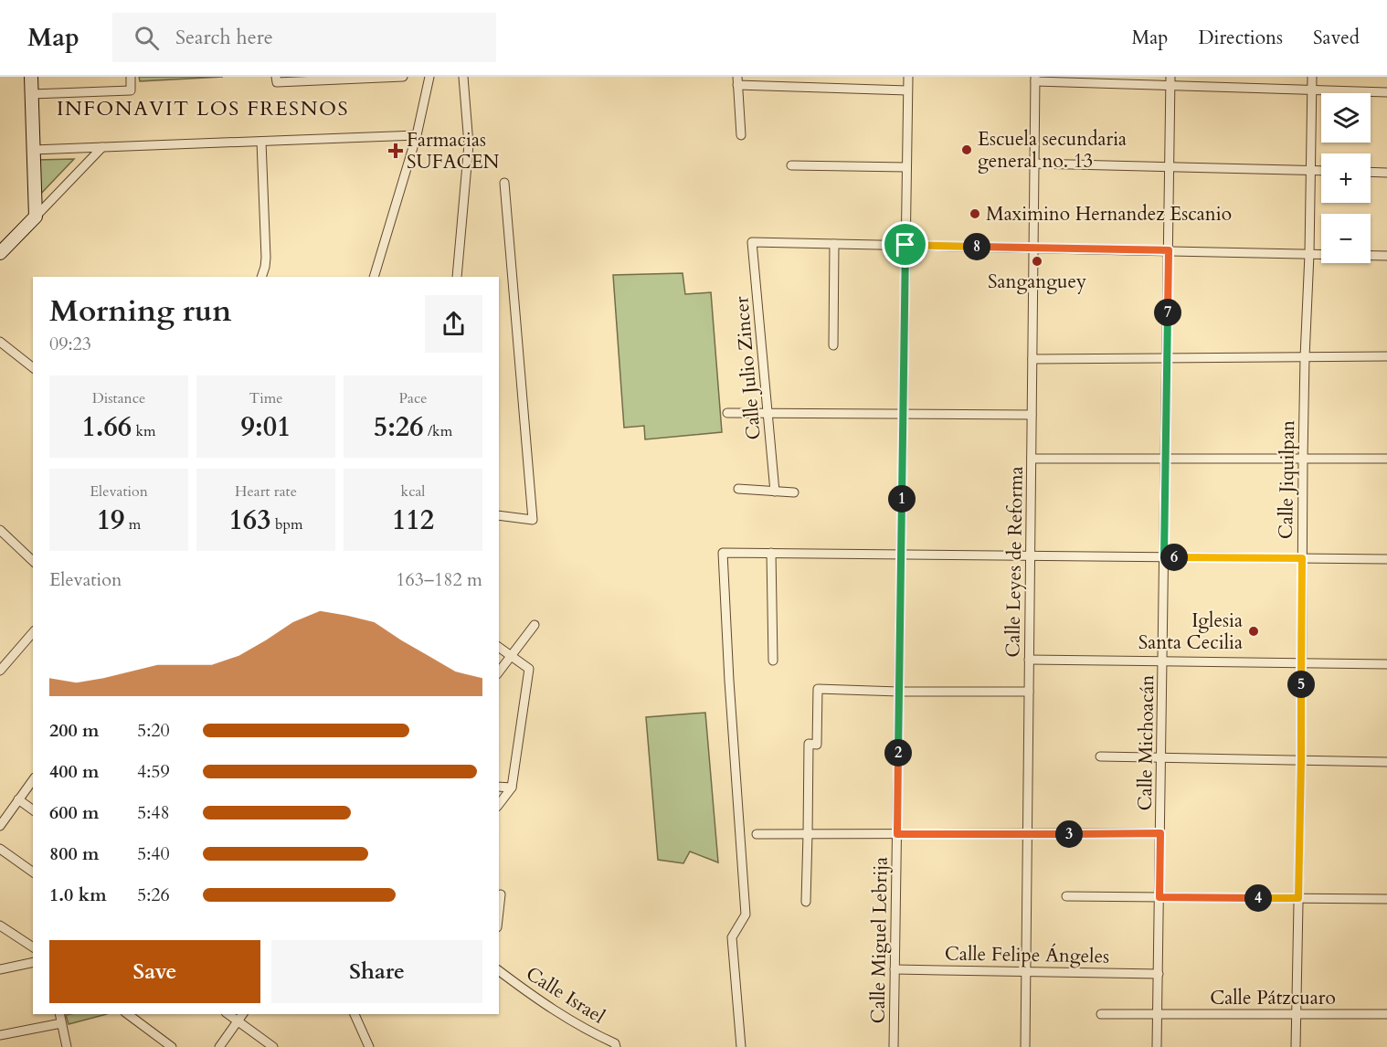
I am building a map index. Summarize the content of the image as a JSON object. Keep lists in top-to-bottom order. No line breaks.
{"streets":{"street":["Calle Julio Zincer","Calle Jiquilpan","Calle Leyes de Reforma","Calle Michoacán","Calle Miguel Lebrija","Calle Felipe Ángeles","Calle Israel","Calle Pátzcuaro"]},"crossings":[["Calle Jiquilpan","Calle Pátzcuaro"],["Calle Leyes de Reforma","Calle Felipe Ángeles"],["Calle Michoacán","Calle Felipe Ángeles"],["Calle Michoacán","Calle Pátzcuaro"],["Calle Miguel Lebrija","Calle Felipe Ángeles"]],"districts":["INFONAVIT LOS FRESNOS"],"places":{"other":["Escuela secundaria general no. 13","Maximino Hernandez Escanio","Sanganguey","Iglesia Santa Cecilia"],"health":["Farmacias SUFACEN"]},"page":{"header":"Map","search":"Search here","nav":["Map","Directions","Saved"],"map_buttons":["+","−"],"pins":["8","7","1","6","5","2","3","4"],"heading":["Morning run","09:23"],"stats":[["Distance","1.66 km"],["Time","9:01"],["Pace","5:26 /km"],["Elevation","19 m"],["Heart rate","163 bpm"],["kcal","112"]],"chart":["Elevation","163–182 m"],"list":[{"name":"200 m","note":"5:20"},{"name":"400 m","note":"4:59"},{"name":"600 m","note":"5:48"},{"name":"800 m","note":"5:40"},{"name":"1.0 km","note":"5:26"}],"buttons":["Save","Share"]}}
